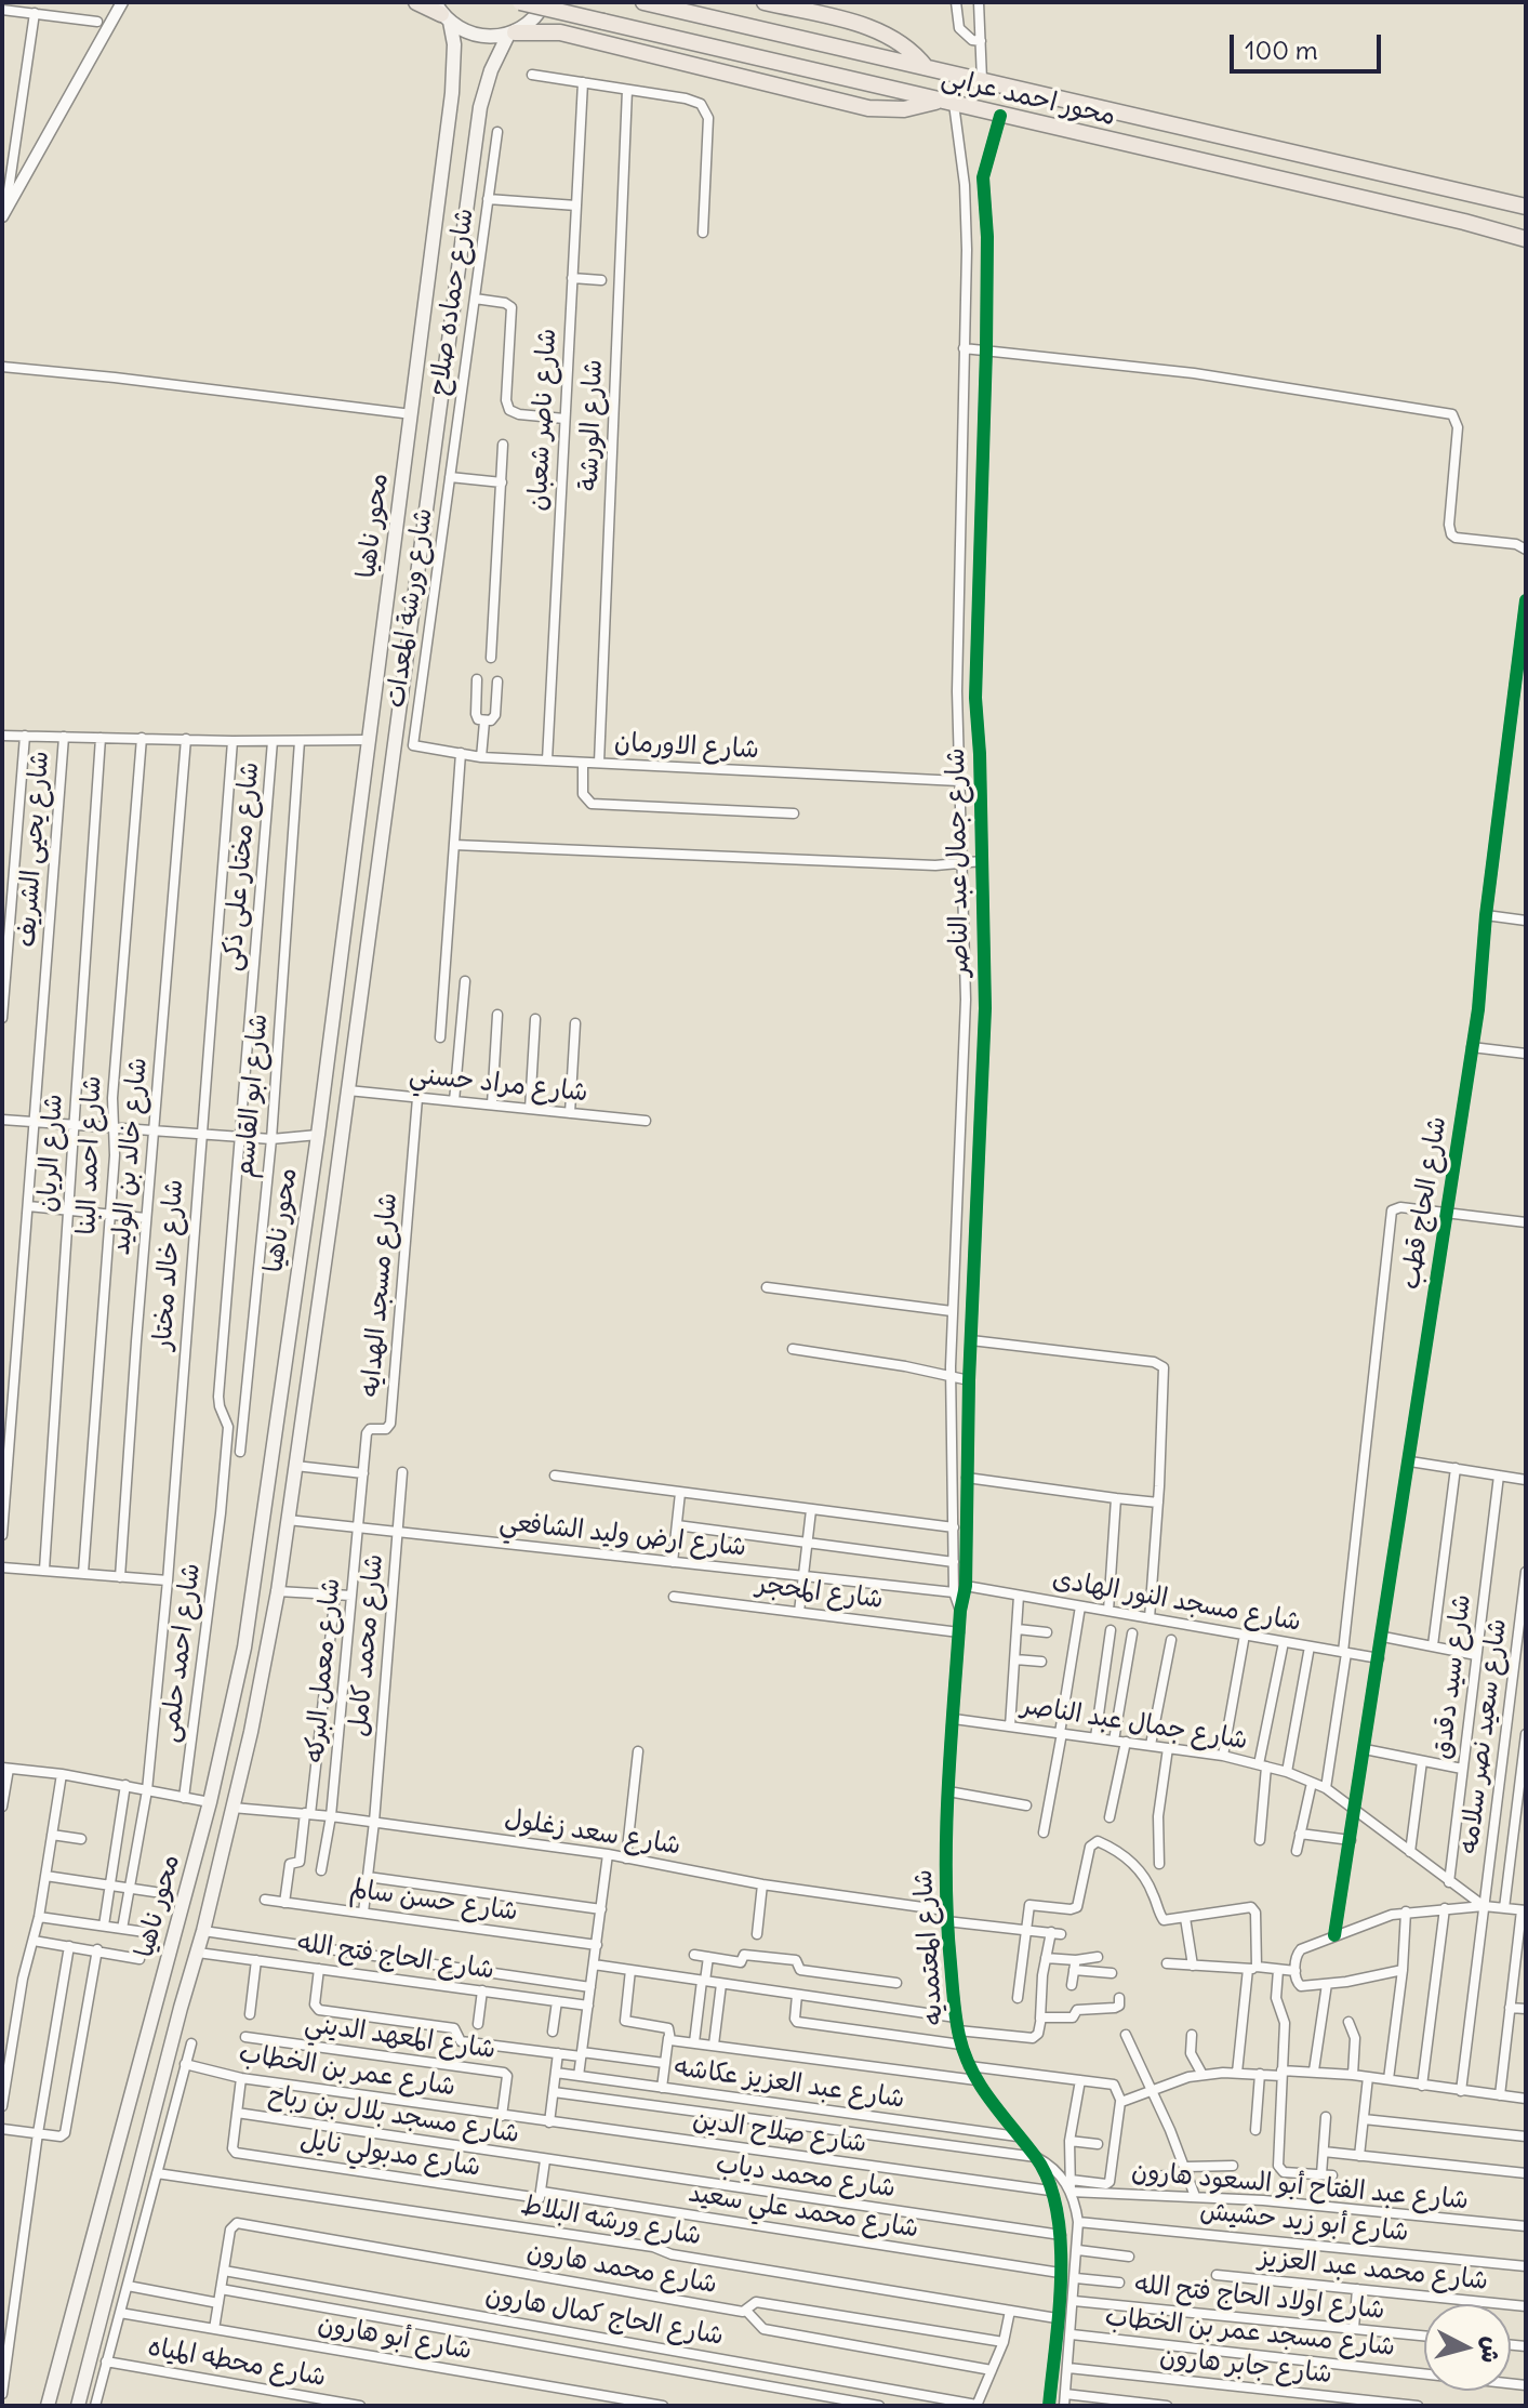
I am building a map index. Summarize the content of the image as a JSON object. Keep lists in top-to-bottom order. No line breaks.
{"streets":{"main road":["محور احمد عرابى","محور ناهيا"],"street":["شارع حماده صلاح","شارع ناصر شعبان","شارع الورشة","شارع ورشة المعدات","شارع الاورمان","شارع يحيى الشريف","شارع جمال عبد الناصر","شارع مختار على ذكى","شارع مراد حسني","شارع ابو القاسم","شارع الريان","شارع احمد البنا","شارع خالد بن الوليد","شارع الحاج قطب","شارع خالد مختار","شارع مسجد الهدايه","شارع ارض وليد الشافعي","شارع المحجر","شارع مسجد النور الهادى","شارع محمد كامل","شارع احمد حلمى","شارع معمل البركه","شارع سيد دقدق","شارع سعيد نصر سلامه","شارع سعد زغلول","شارع حسن سالم","شارع المعتمديه","شارع الحاج فتح الله","شارع المعهد الديني","شارع عمر بن الخطاب","شارع عبد العزيز عكاشه","شارع مسجد بلال بن رباح","شارع صلاح الدين","شارع مدبولي نايل","شارع محمد دياب","شارع عبد الفتاح أبو السعود هارون","شارع محمد علي سعيد","شارع ورشه البلاط","شارع أبو زيد حشيش","شارع محمد هارون","شارع محمد عبد العزيز","شارع اولاد الحاج فتح الله","شارع الحاج كمال هارون","شارع مسجد عمر بن الخطاب","شارع أبو هارون","شارع محطه المياه","شارع جابر هارون"]},"crossings":[["محور احمد عرابى","شارع جمال عبد الناصر"],["شارع حماده صلاح","شارع ورشة المعدات"],["شارع ناصر شعبان","شارع الاورمان"],["شارع الورشة","شارع الاورمان"],["محور ناهيا","شارع مراد حسني"],["محور ناهيا","شارع ارض وليد الشافعي"],["محور ناهيا","شارع سعد زغلول"],["محور ناهيا","شارع الحاج فتح الله"],["شارع ورشة المعدات","شارع الاورمان"],["شارع الاورمان","شارع جمال عبد الناصر"],["شارع جمال عبد الناصر","شارع الحاج قطب"],["شارع جمال عبد الناصر","شارع ارض وليد الشافعي"],["شارع جمال عبد الناصر","شارع مسجد النور الهادى"],["شارع جمال عبد الناصر","شارع سيد دقدق"],["شارع جمال عبد الناصر","شارع سعيد نصر سلامه"],["شارع جمال عبد الناصر","شارع المعتمديه"],["شارع مختار على ذكى","شارع احمد حلمى"],["شارع مراد حسني","شارع مسجد الهدايه"],["شارع الحاج قطب","شارع مسجد النور الهادى"],["شارع مسجد الهدايه","شارع ارض وليد الشافعي"],["شارع مسجد الهدايه","شارع معمل البركه"],["شارع ارض وليد الشافعي","شارع محمد كامل"],["شارع ارض وليد الشافعي","شارع معمل البركه"],["شارع المحجر","شارع المعتمديه"],["شارع محمد كامل","شارع سعد زغلول"],["شارع محمد كامل","شارع حسن سالم"],["شارع معمل البركه","شارع سعد زغلول"],["شارع سعد زغلول","شارع المعتمديه"],["شارع المعتمديه","شارع عبد العزيز عكاشه"],["شارع المعتمديه","شارع صلاح الدين"],["شارع المعتمديه","شارع محمد دياب"],["شارع المعتمديه","شارع عبد الفتاح أبو السعود هارون"],["شارع المعتمديه","شارع محمد علي سعيد"],["شارع المعتمديه","شارع ورشه البلاط"],["شارع المعتمديه","شارع أبو زيد حشيش"],["شارع المعتمديه","شارع اولاد الحاج فتح الله"],["شارع المعتمديه","شارع مسجد عمر بن الخطاب"],["شارع المعتمديه","شارع جابر هارون"],["شارع المعهد الديني","شارع عمر بن الخطاب"],["شارع المعهد الديني","شارع صلاح الدين"],["شارع عمر بن الخطاب","شارع صلاح الدين"],["شارع مسجد بلال بن رباح","شارع مدبولي نايل"],["شارع مسجد بلال بن رباح","شارع محمد دياب"],["شارع مدبولي نايل","شارع محمد علي سعيد"],["شارع محمد هارون","شارع الحاج كمال هارون"]],"scale_bar":"100 m","north":"right"}
